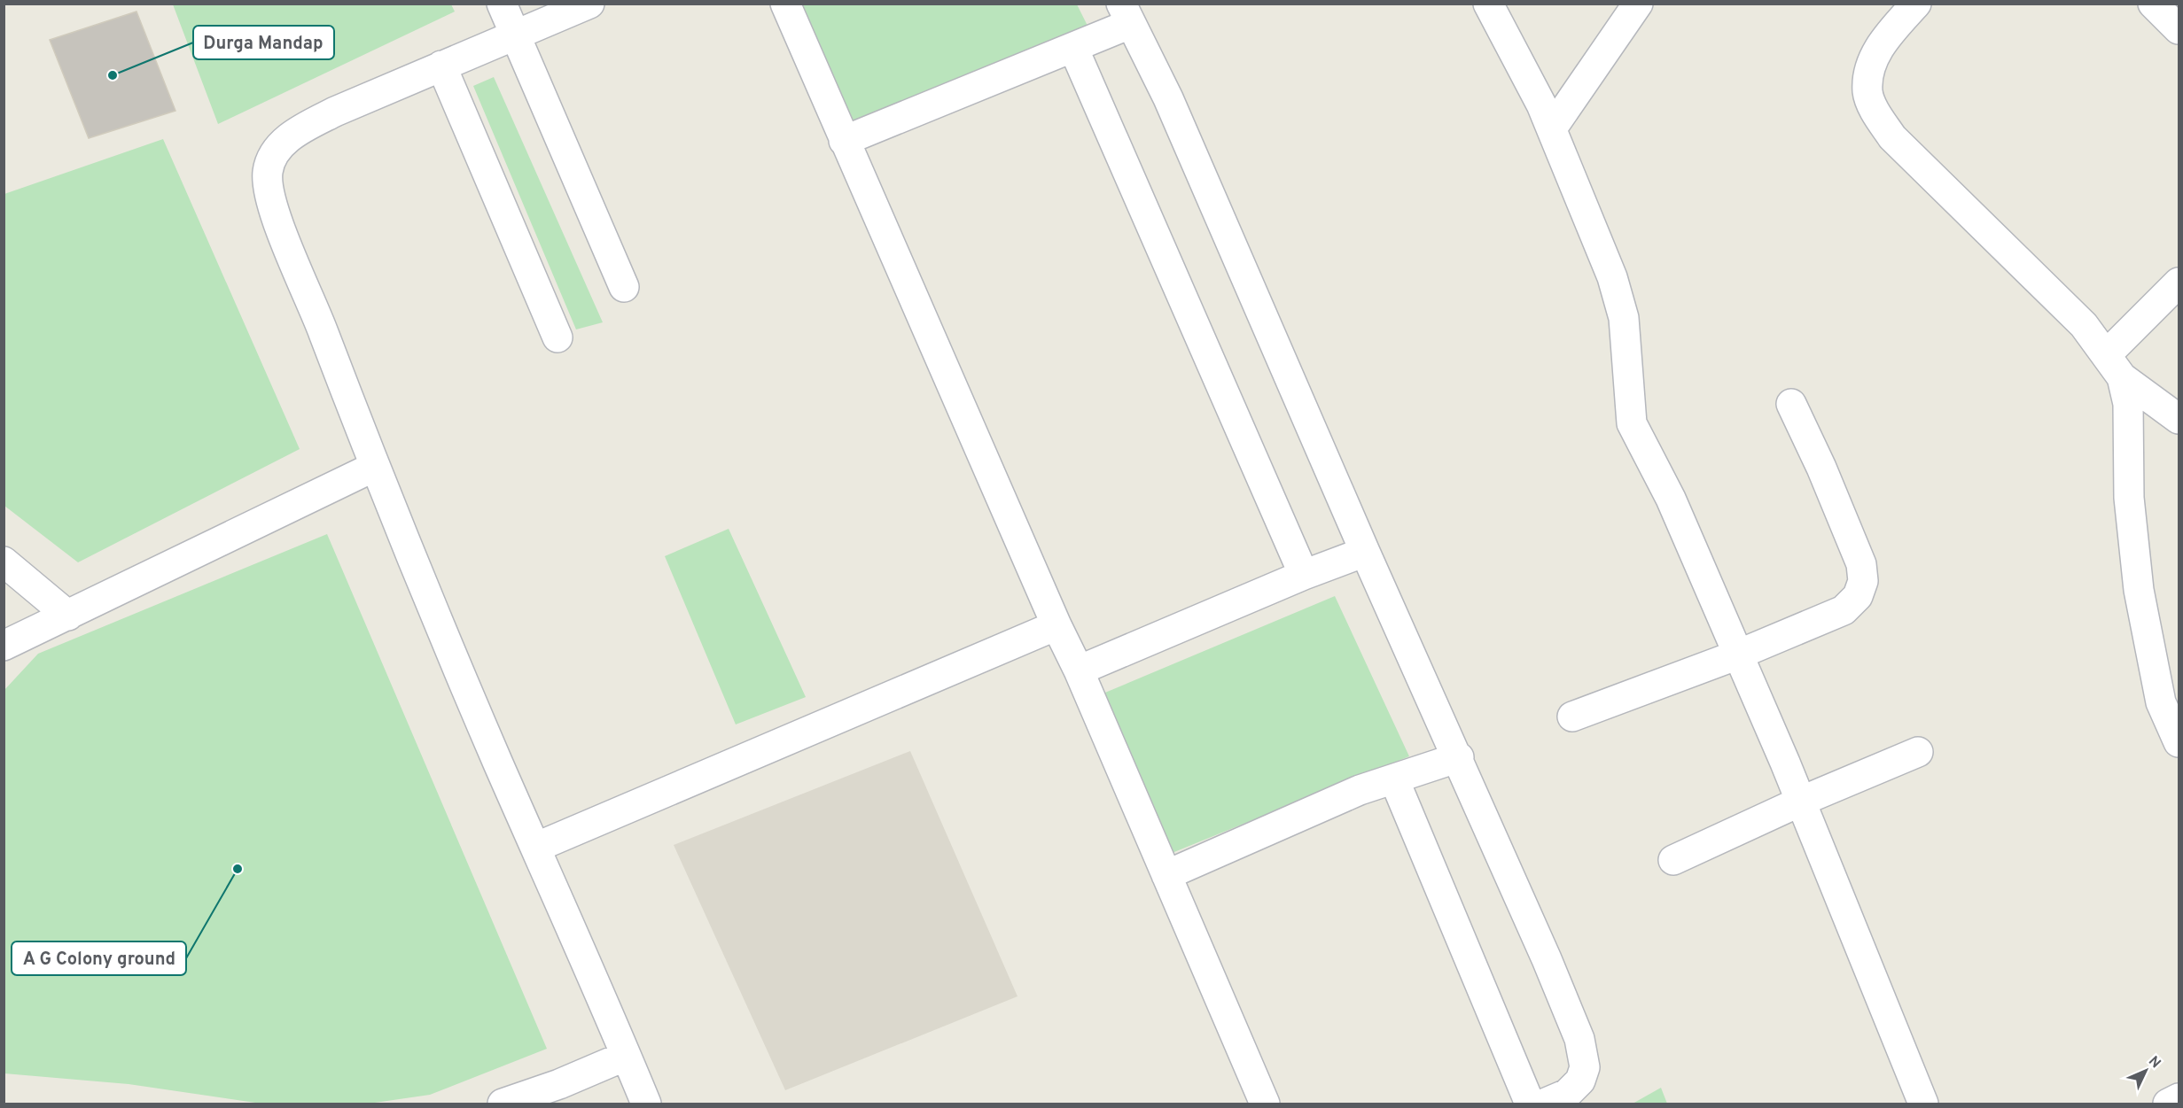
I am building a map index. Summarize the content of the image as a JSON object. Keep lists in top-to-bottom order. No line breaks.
{"places":["Durga Mandap","A G Colony ground"],"north":"top right"}
